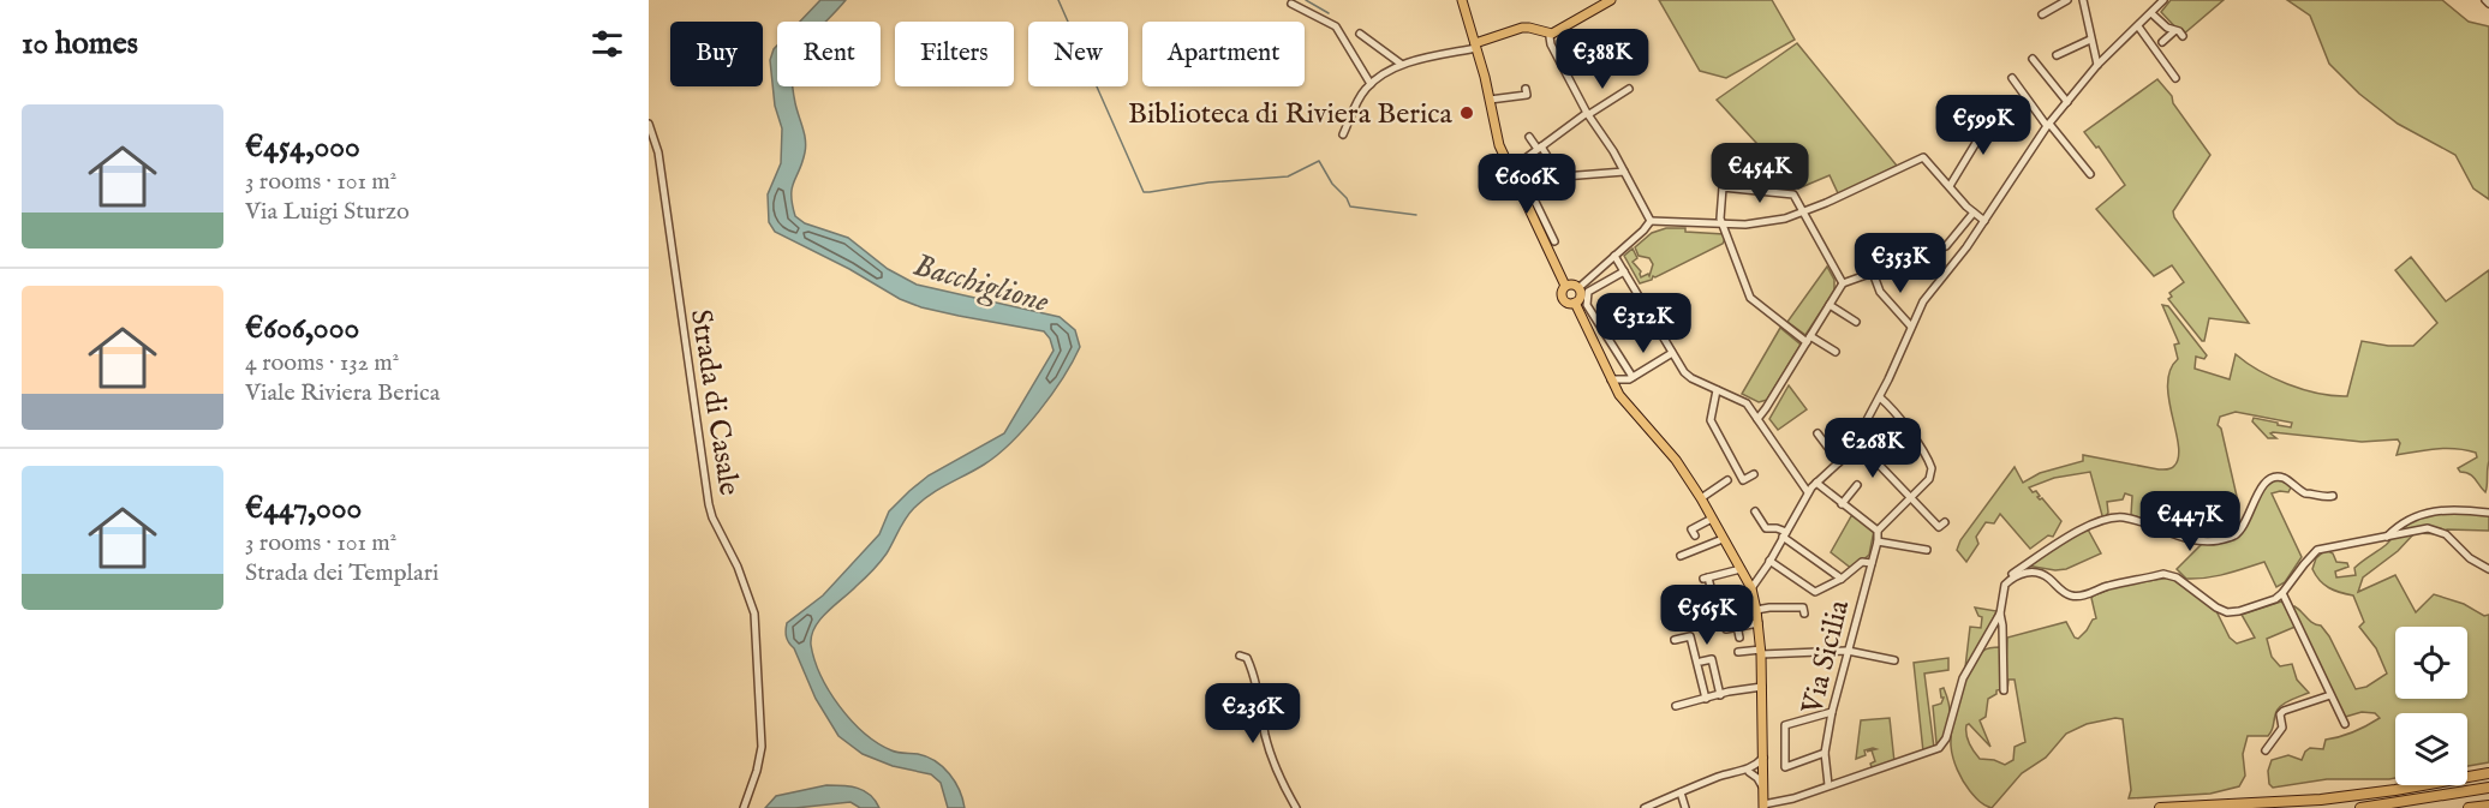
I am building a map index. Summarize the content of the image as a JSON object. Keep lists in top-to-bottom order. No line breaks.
{"streets":{"street":["Strada di Casale","Via Sicilia"]},"water":["Bacchiglione"],"places":["Biblioteca di Riviera Berica"],"page":{"heading":"10 homes","chip":["Buy","Rent","Filters","New","Apartment"],"price":["€388K","€599K","€454K","€606K","€353K","€312K","€268K","€447K","€565K","€236K"],"list":[{"name":"€454,000","note":"3 rooms · 101 m² · Via Luigi Sturzo"},{"name":"€606,000","note":"4 rooms · 132 m² · Viale Riviera Berica"},{"name":"€447,000","note":"3 rooms · 101 m² · Strada dei Templari"}]}}
